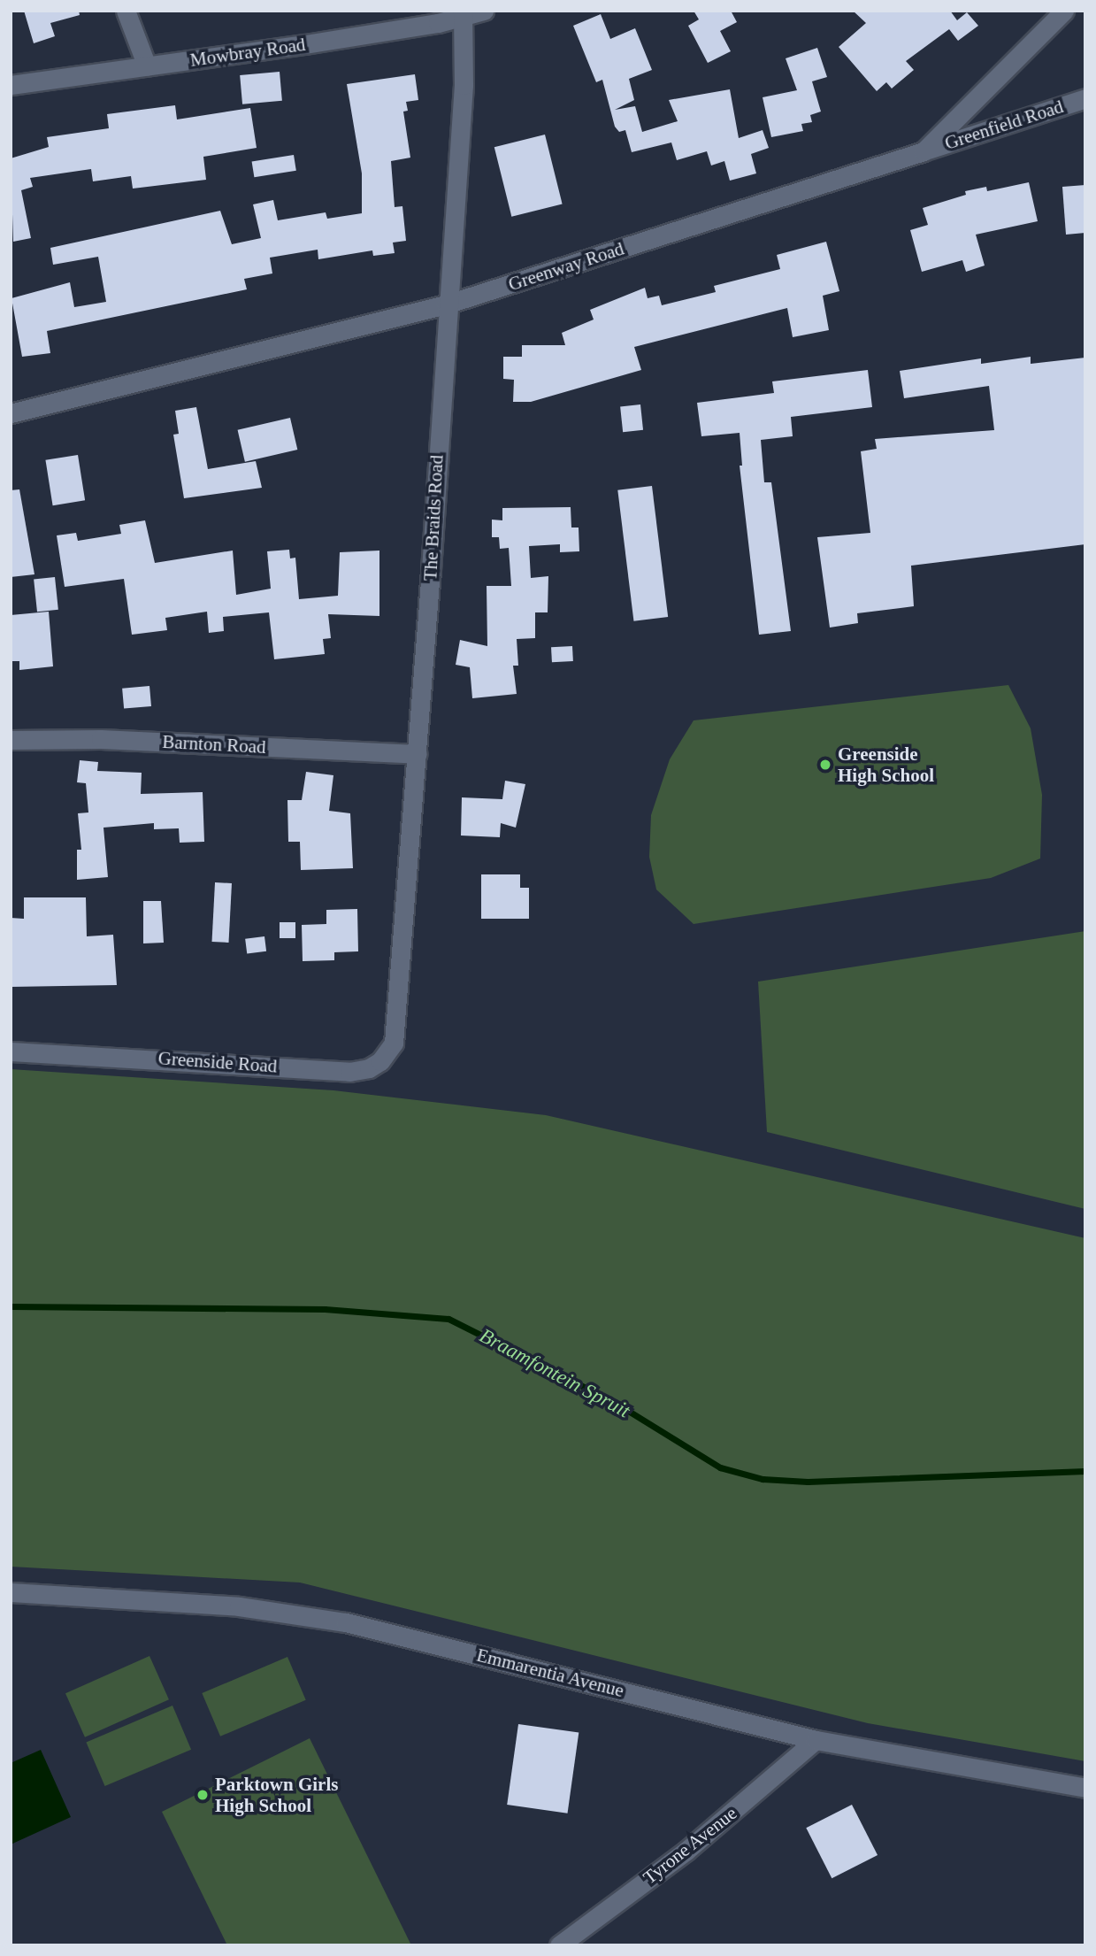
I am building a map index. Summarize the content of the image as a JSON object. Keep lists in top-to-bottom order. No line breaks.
{"streets":{"street":["Mowbray Road","Greenfield Road","Greenway Road","The Braids Road","Barnton Road","Greenside Road","Emmarentia Avenue","Tyrone Avenue"]},"crossings":[["Mowbray Road","The Braids Road"],["Greenfield Road","Greenway Road"],["Greenway Road","The Braids Road"],["The Braids Road","Barnton Road"],["The Braids Road","Greenside Road"],["Emmarentia Avenue","Tyrone Avenue"]],"water":["Braamfontein Spruit"],"places":["Greenside High School","Parktown Girls High School"]}
